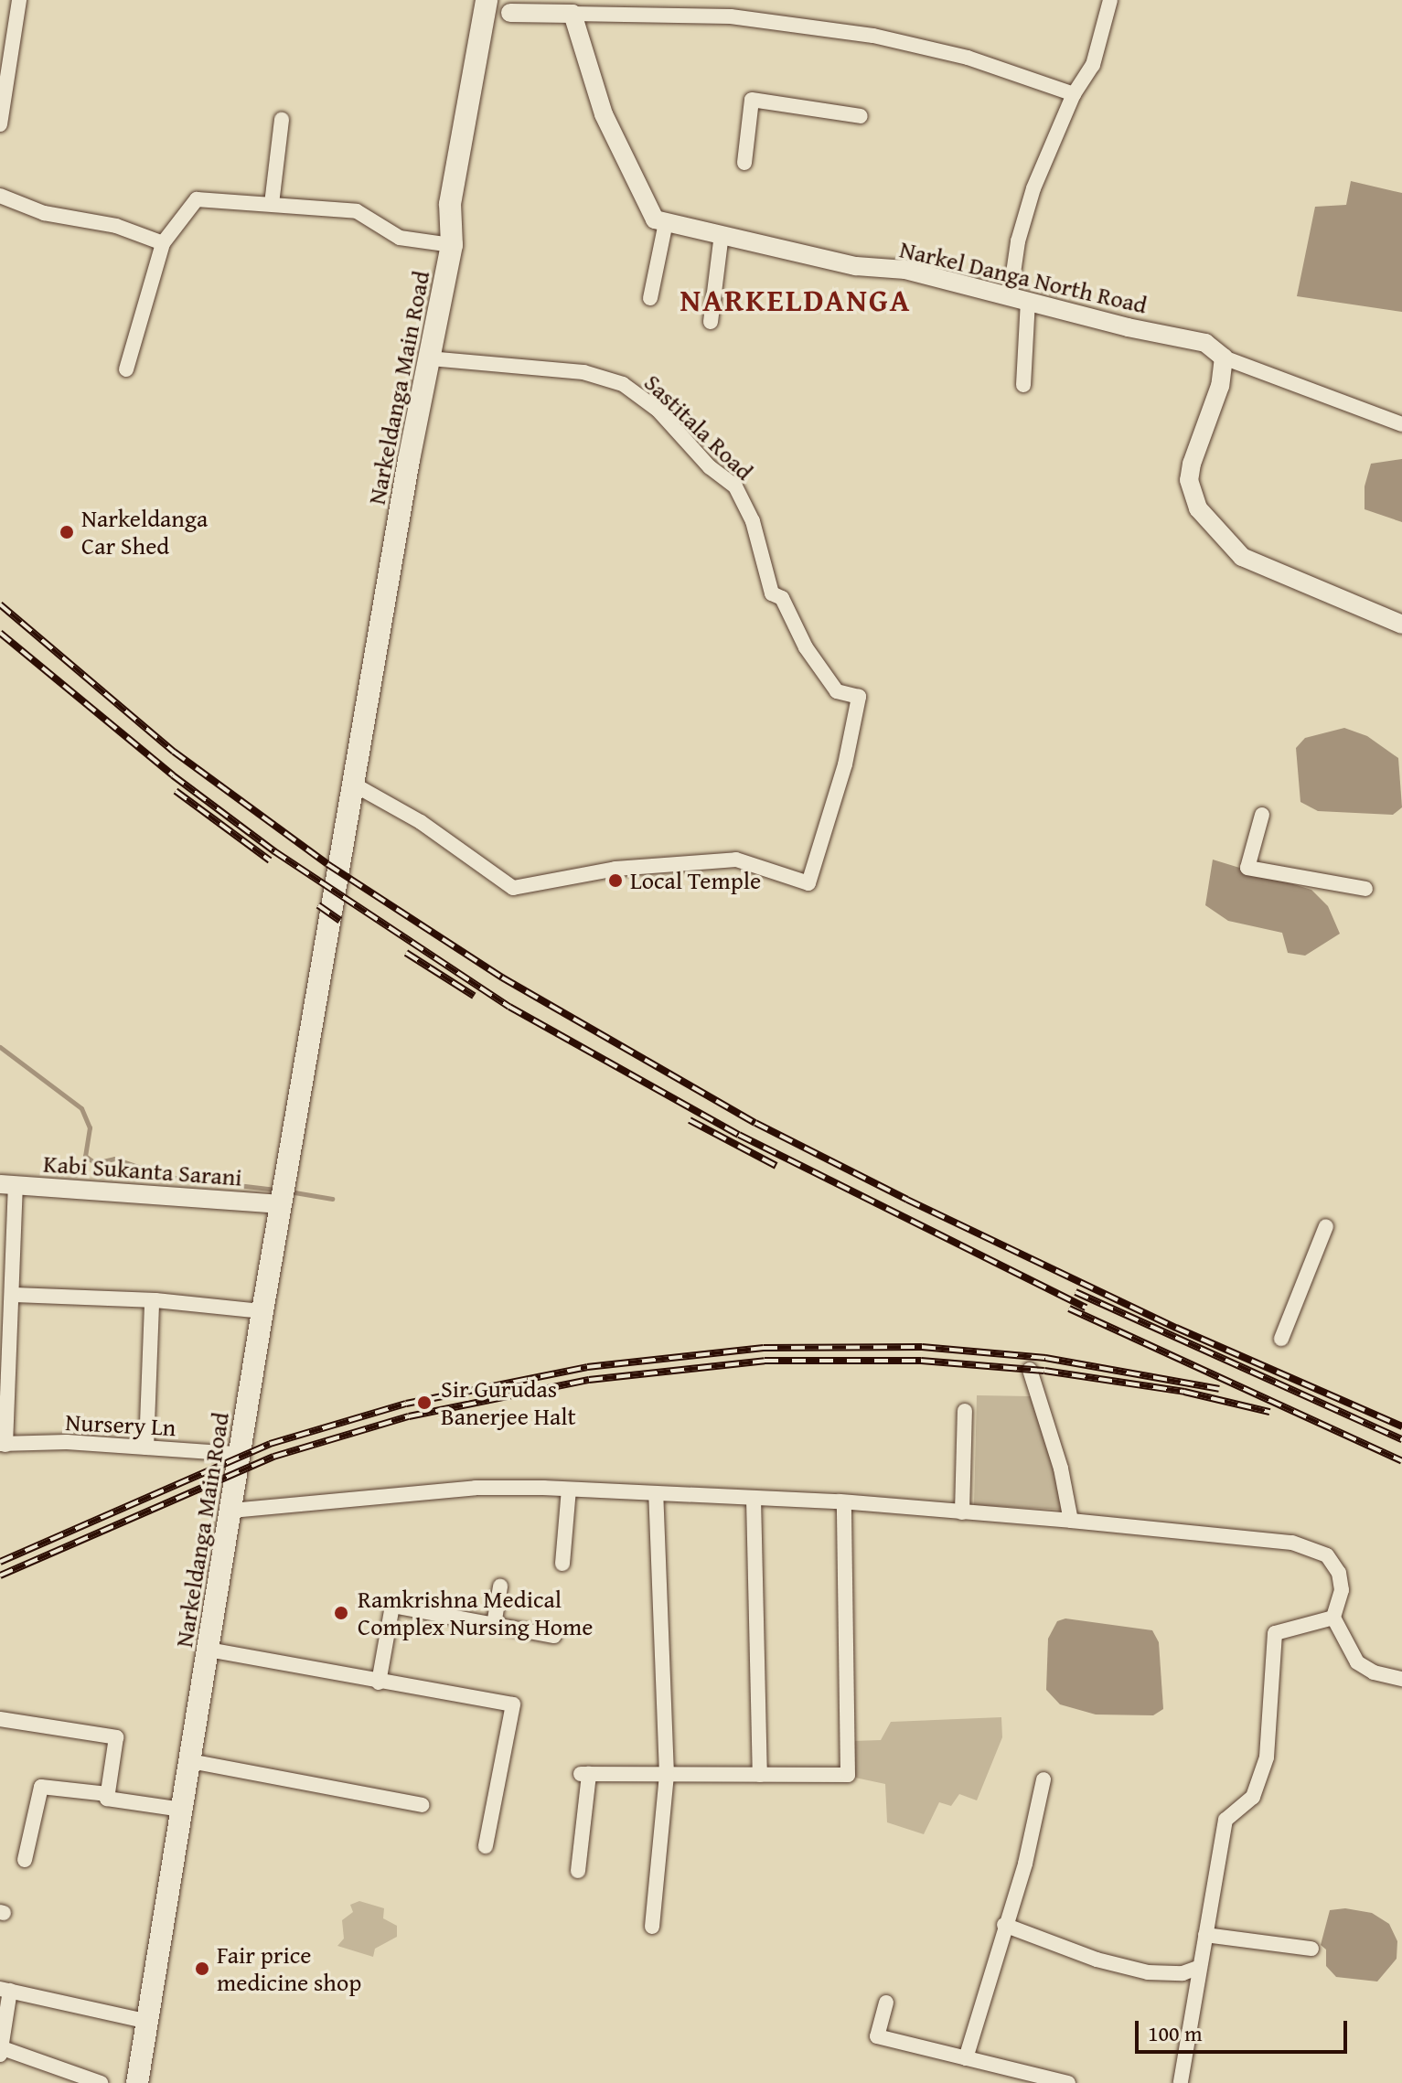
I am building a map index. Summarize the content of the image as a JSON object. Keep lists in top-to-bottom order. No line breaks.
{"streets":{"main road":["Narkeldanga Main Road"],"street":["Narkel Danga North Road","Sastitala Road","Kabi Sukanta Sarani","Nursery Ln"]},"crossings":[["Narkeldanga Main Road","Sastitala Road"],["Narkeldanga Main Road","Kabi Sukanta Sarani"],["Narkeldanga Main Road","Nursery Ln"]],"districts":["NARKELDANGA"],"places":["Narkeldanga Car Shed","Local Temple","Sir Gurudas Banerjee Halt","Ramkrishna Medical Complex Nursing Home","Fair price medicine shop"],"scale_bar":"100 m"}
